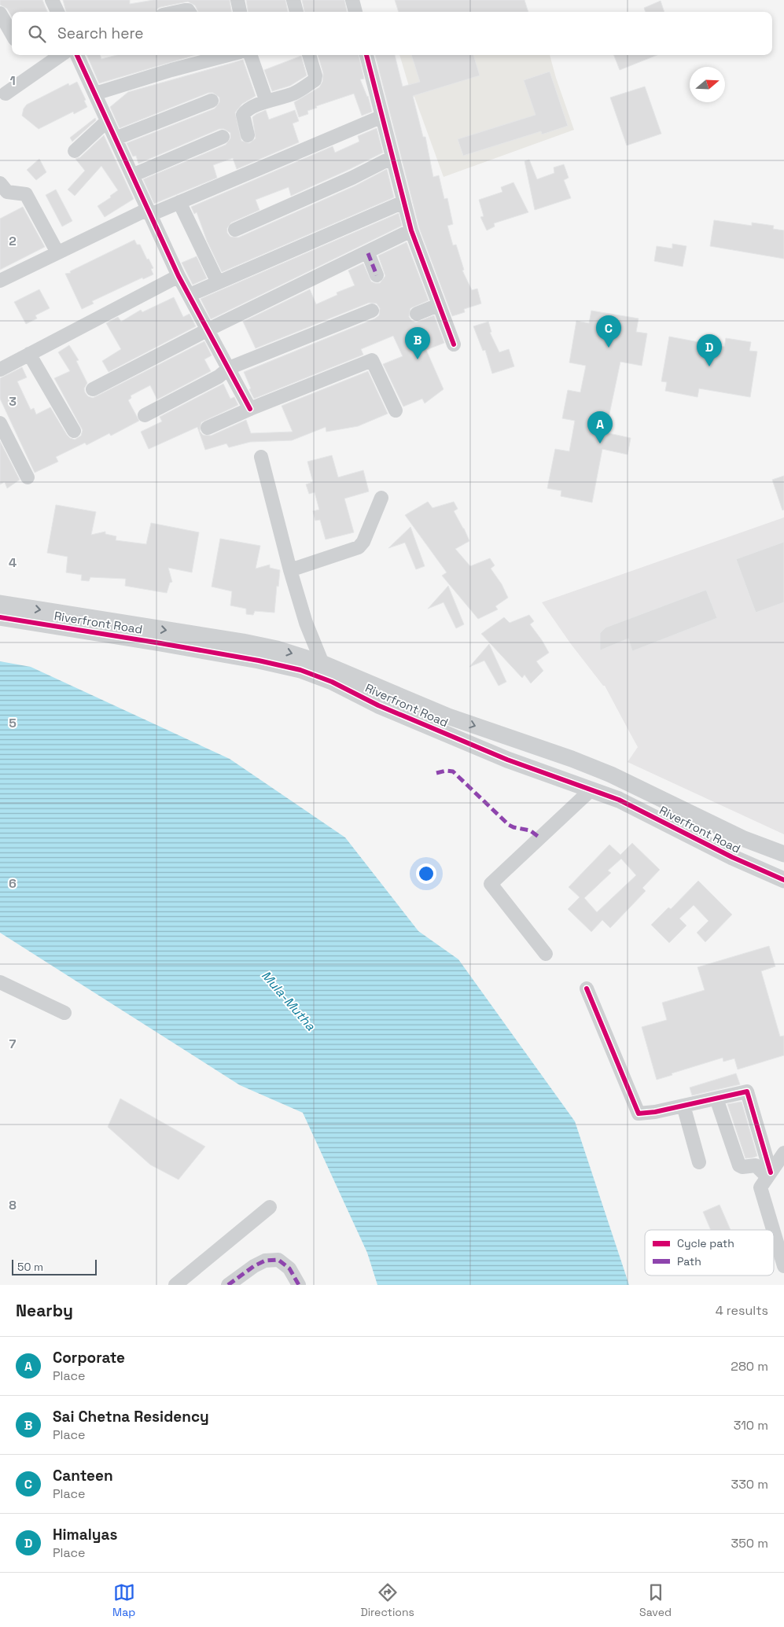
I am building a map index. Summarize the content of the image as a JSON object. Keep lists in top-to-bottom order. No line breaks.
{"streets":{"street":["Riverfront Road"]},"water":["Mula-Mutha"],"legend":["Cycle path","Path"],"scale_bar":"50 m","north":"right","page":{"search":"Search here","pins":["C","B","D","A"],"scale":"50 m","heading":["Nearby","4 results"],"list":[{"mark":"A","name":"Corporate","note":"Place","value":"280 m"},{"mark":"B","name":"Sai Chetna Residency","note":"Place","value":"310 m"},{"mark":"C","name":"Canteen","note":"Place","value":"330 m"},{"mark":"D","name":"Himalyas","note":"Place","value":"350 m"}],"nav":["Map","Directions","Saved"]},"grid":{"rows":["1","2","3","4","5","6","7","8"]}}
